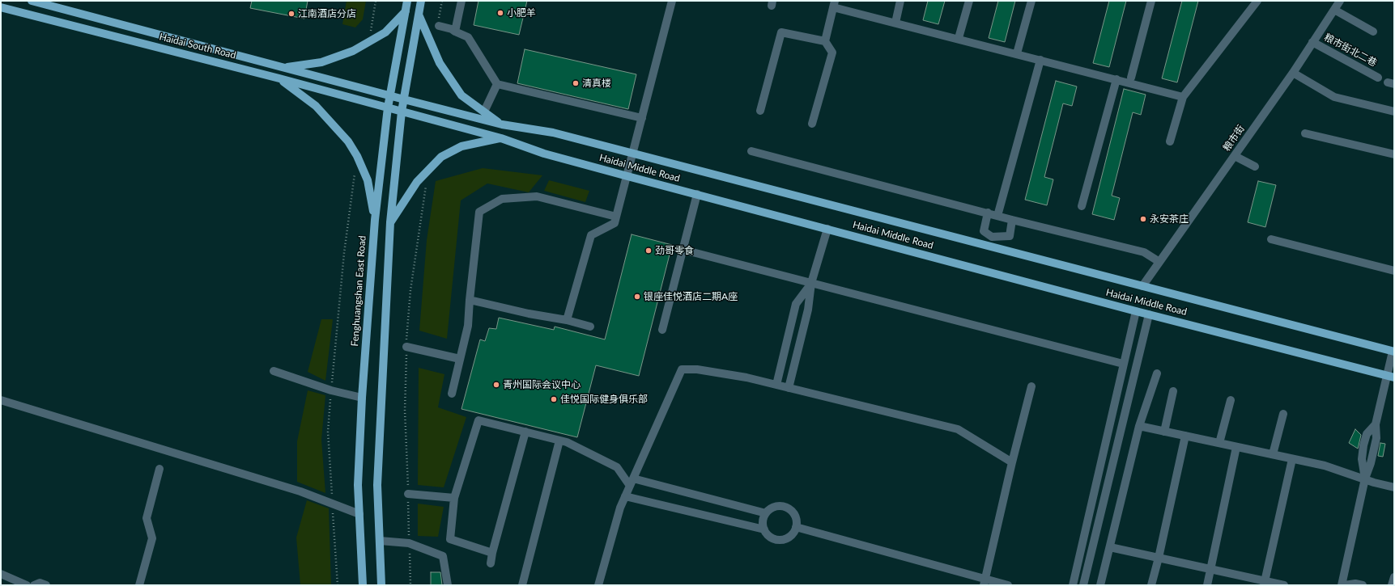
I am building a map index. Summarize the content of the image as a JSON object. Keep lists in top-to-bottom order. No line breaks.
{"streets":{"main road":["Haidai South Road","Haidai Middle Road","Fenghuangshan East Road"],"street":["粮市街北二巷","粮市街"]},"crossings":[["Haidai South Road","Haidai Middle Road"],["Haidai South Road","Fenghuangshan East Road"],["粮市街北二巷","粮市街"],["粮市街","Haidai Middle Road"],["Haidai Middle Road","Fenghuangshan East Road"]],"places":["小肥羊","江南酒店分店","清真楼","永安茶庄","劲哥零食","银座佳悦酒店二期A座","青州国际会议中心","佳悦国际健身俱乐部"]}
